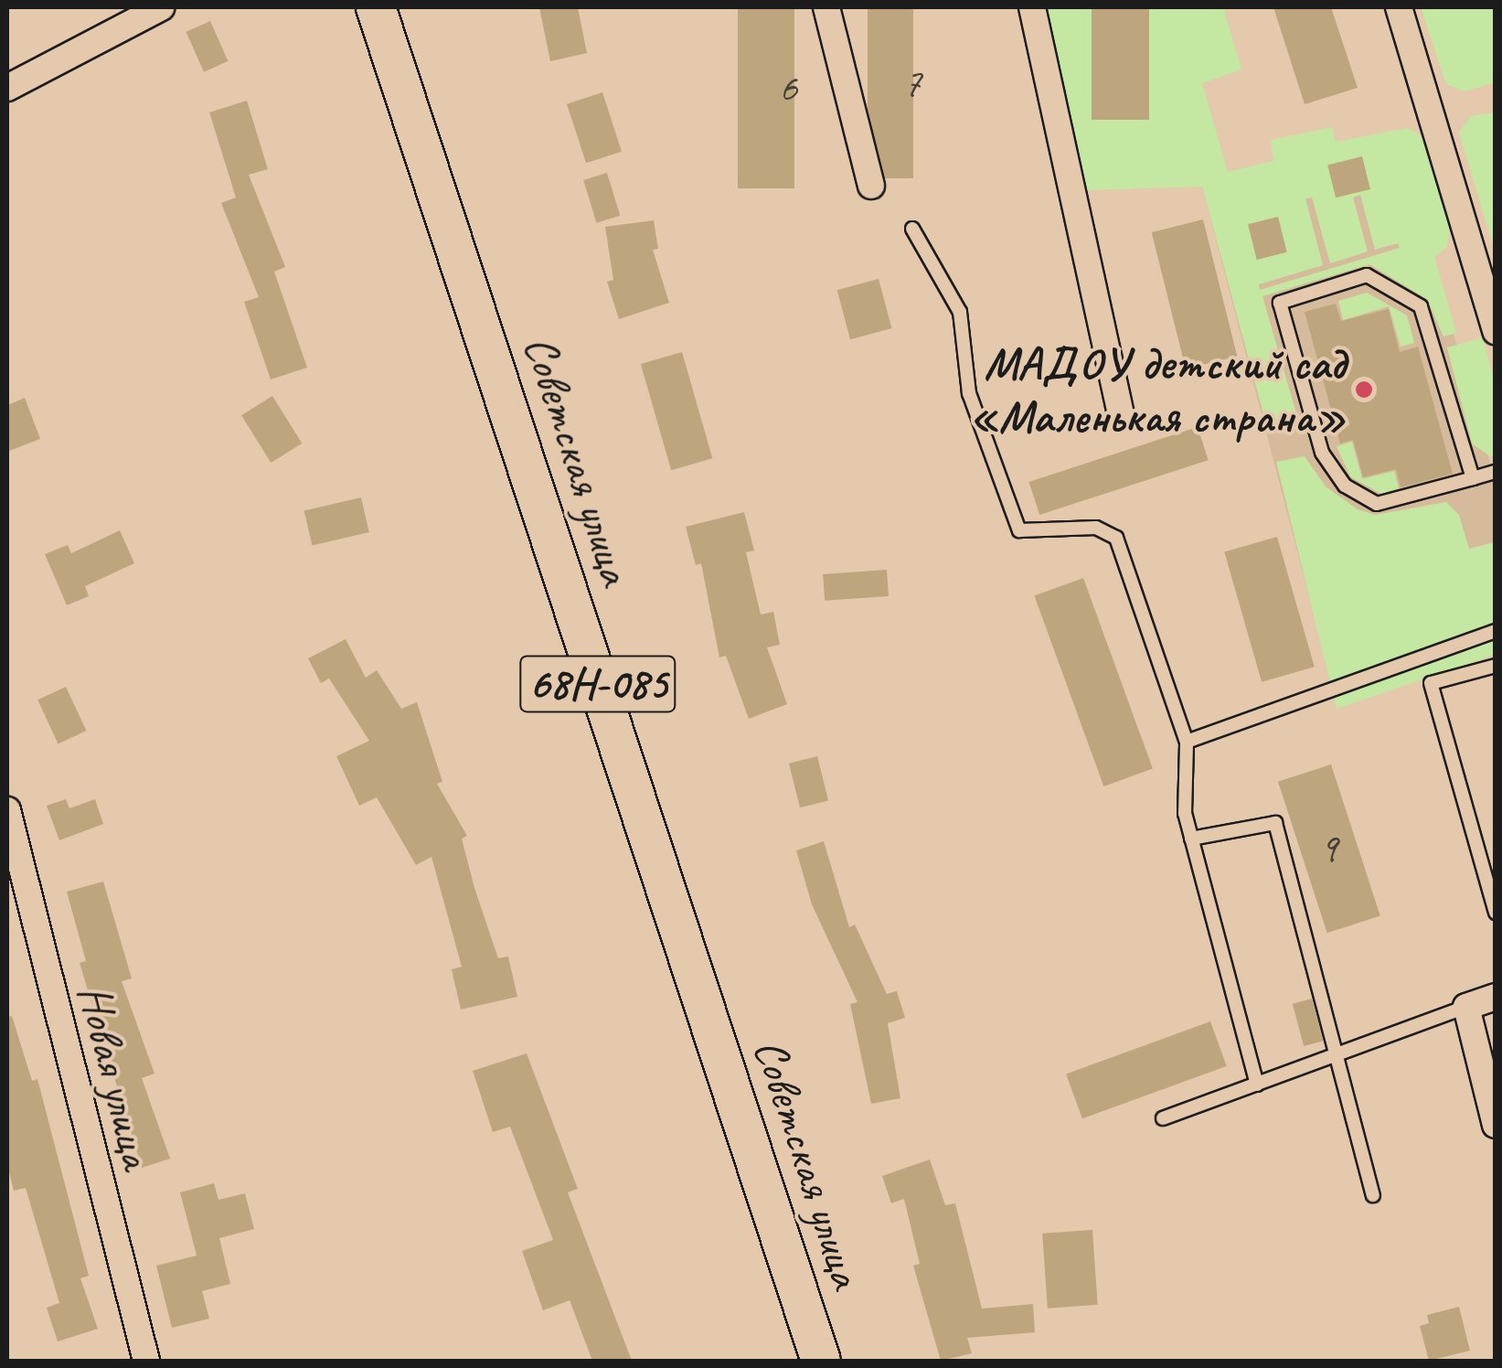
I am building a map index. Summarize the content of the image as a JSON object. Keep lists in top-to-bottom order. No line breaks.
{"streets":{"main road":["Советская улица","68Н-085"],"street":["Новая улица"]},"places":["МАДОУ детский сад «Маленькая страна»"],"house_numbers":["7","6","9"]}
